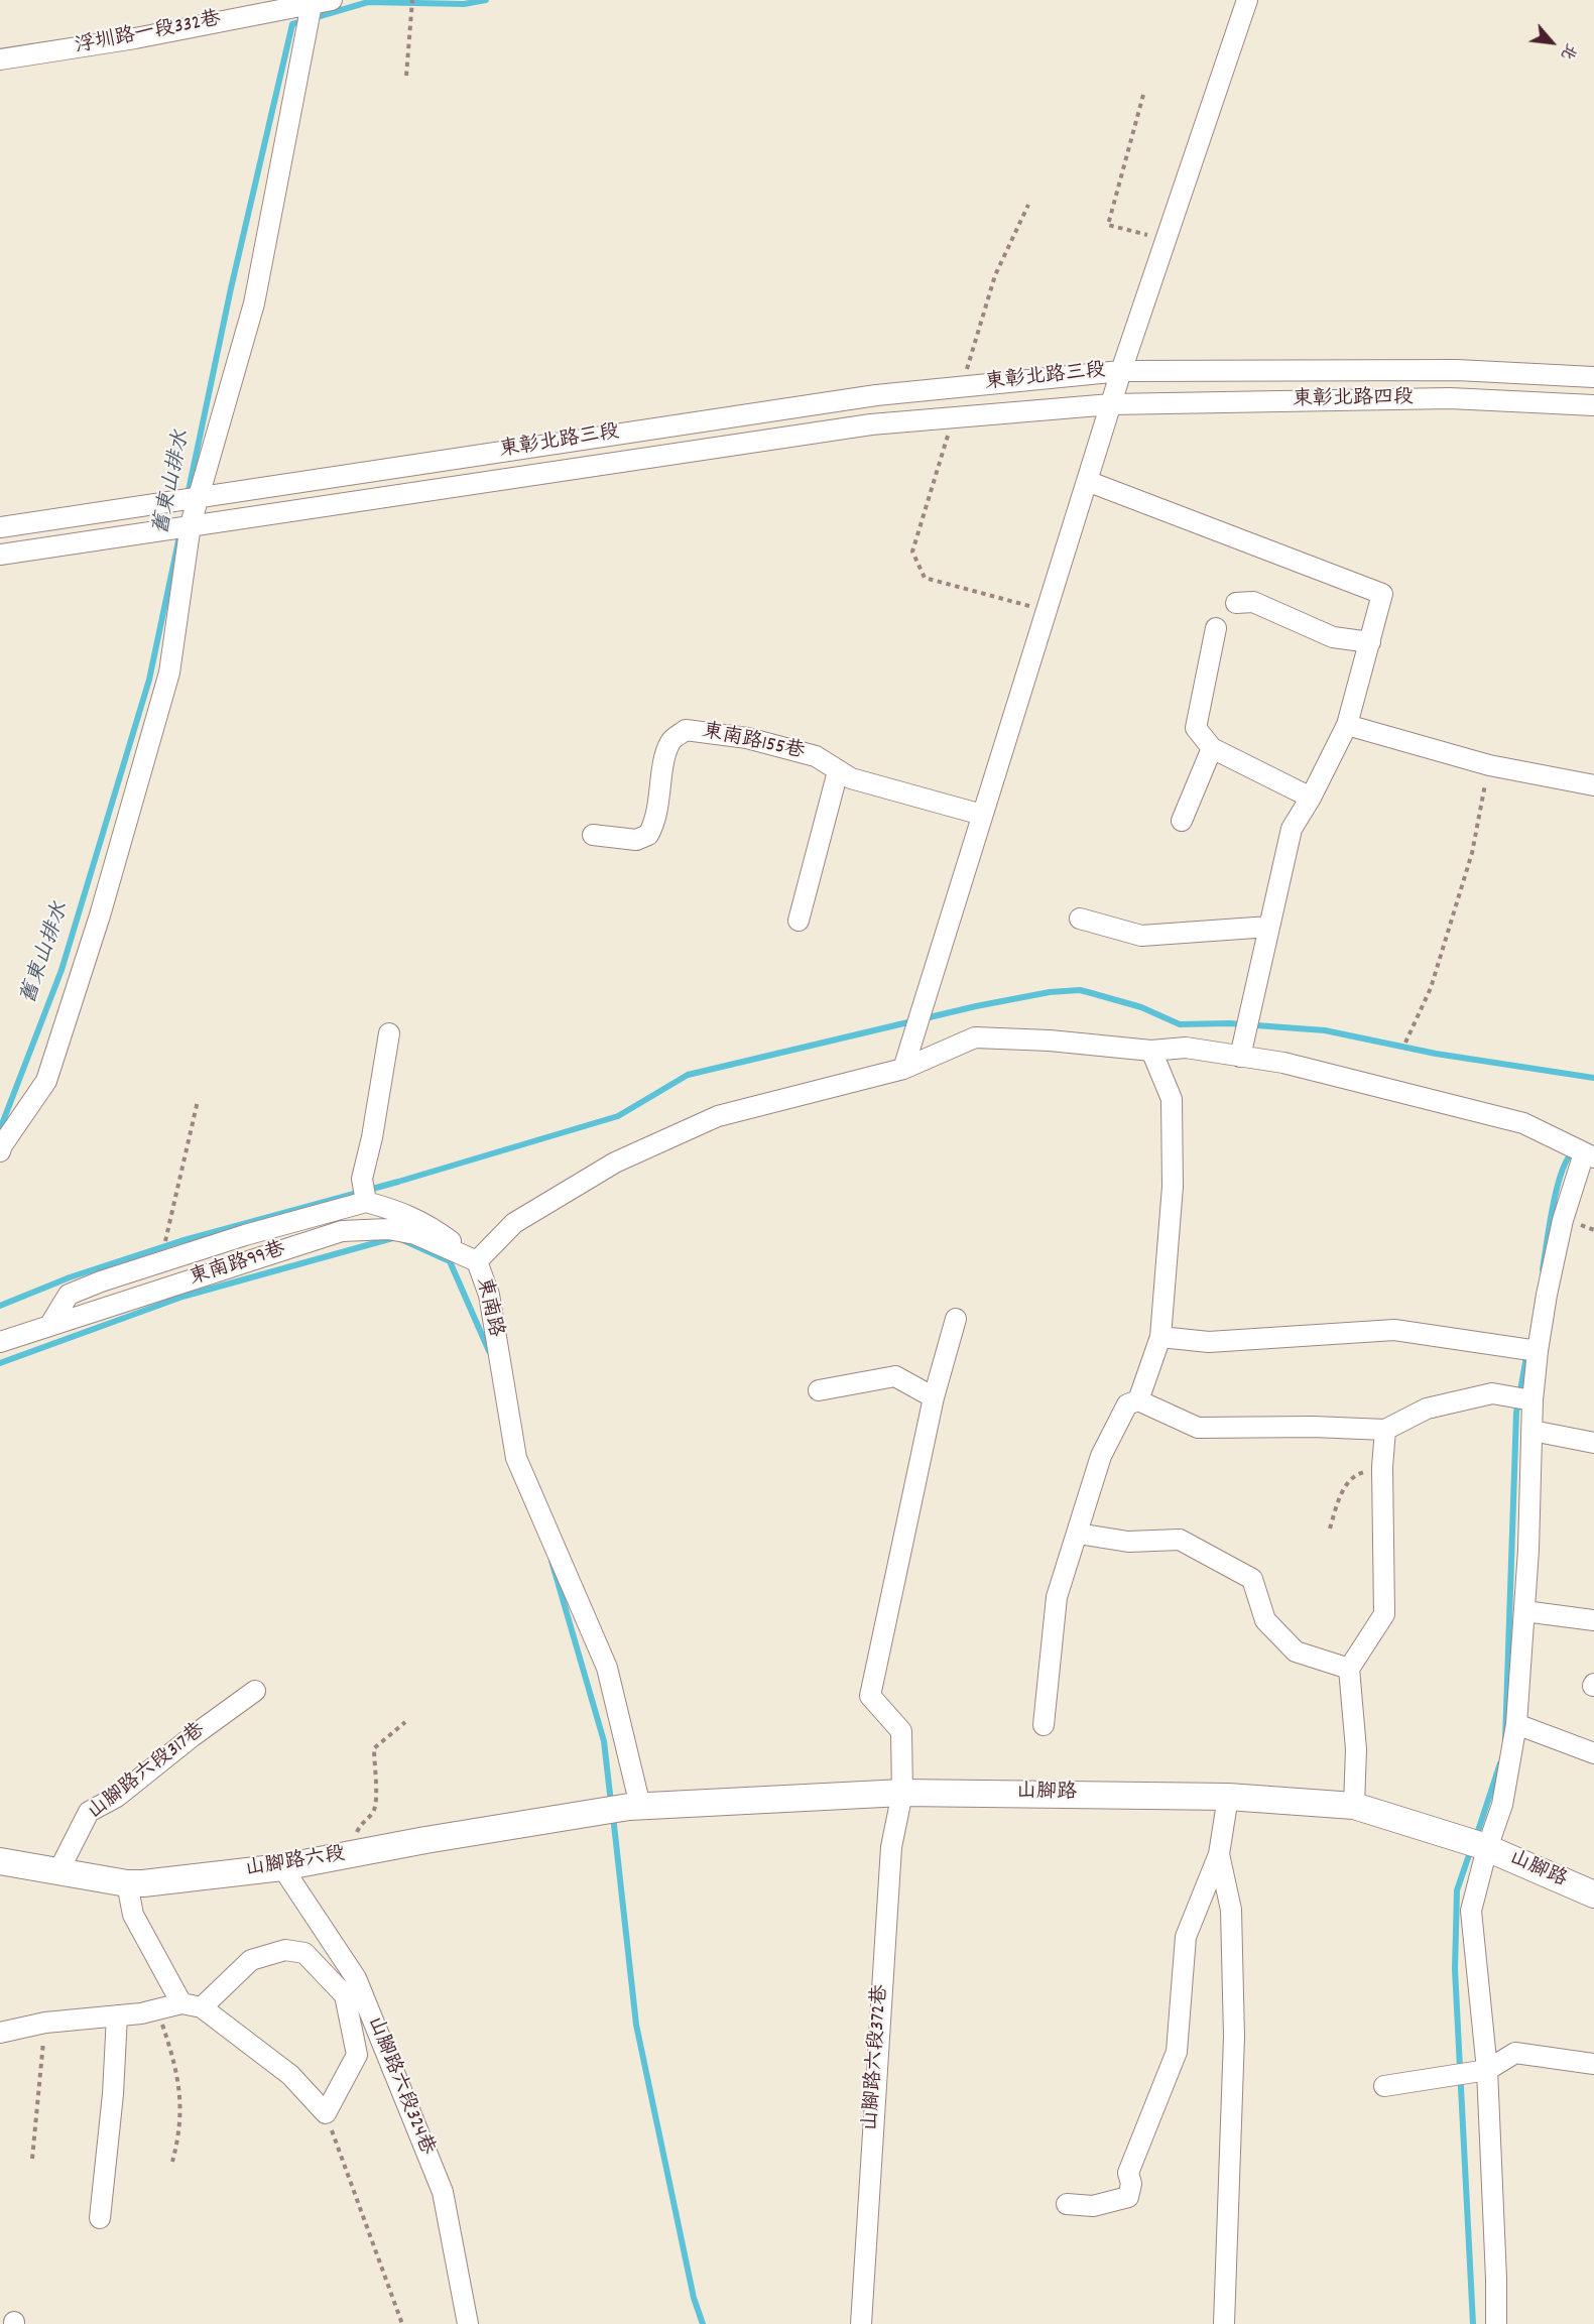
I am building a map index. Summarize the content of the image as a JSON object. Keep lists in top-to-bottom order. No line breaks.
{"streets":{"main road":["山腳路","山腳路六段"],"street":["浮圳路一段332巷","東彰北路三段","東彰北路四段","東南路155巷","東南路99巷","東南路","山腳路六段317巷","山腳路六段372巷","山腳路六段324巷"]},"crossings":[["東彰北路三段","東彰北路四段"],["東南路99巷","東南路"],["東南路","山腳路"],["東南路","山腳路六段"],["山腳路六段317巷","山腳路六段"],["山腳路","山腳路六段"],["山腳路","山腳路六段372巷"],["山腳路六段","山腳路六段324巷"]],"water":["舊東山排水"],"north":"bottom right"}
